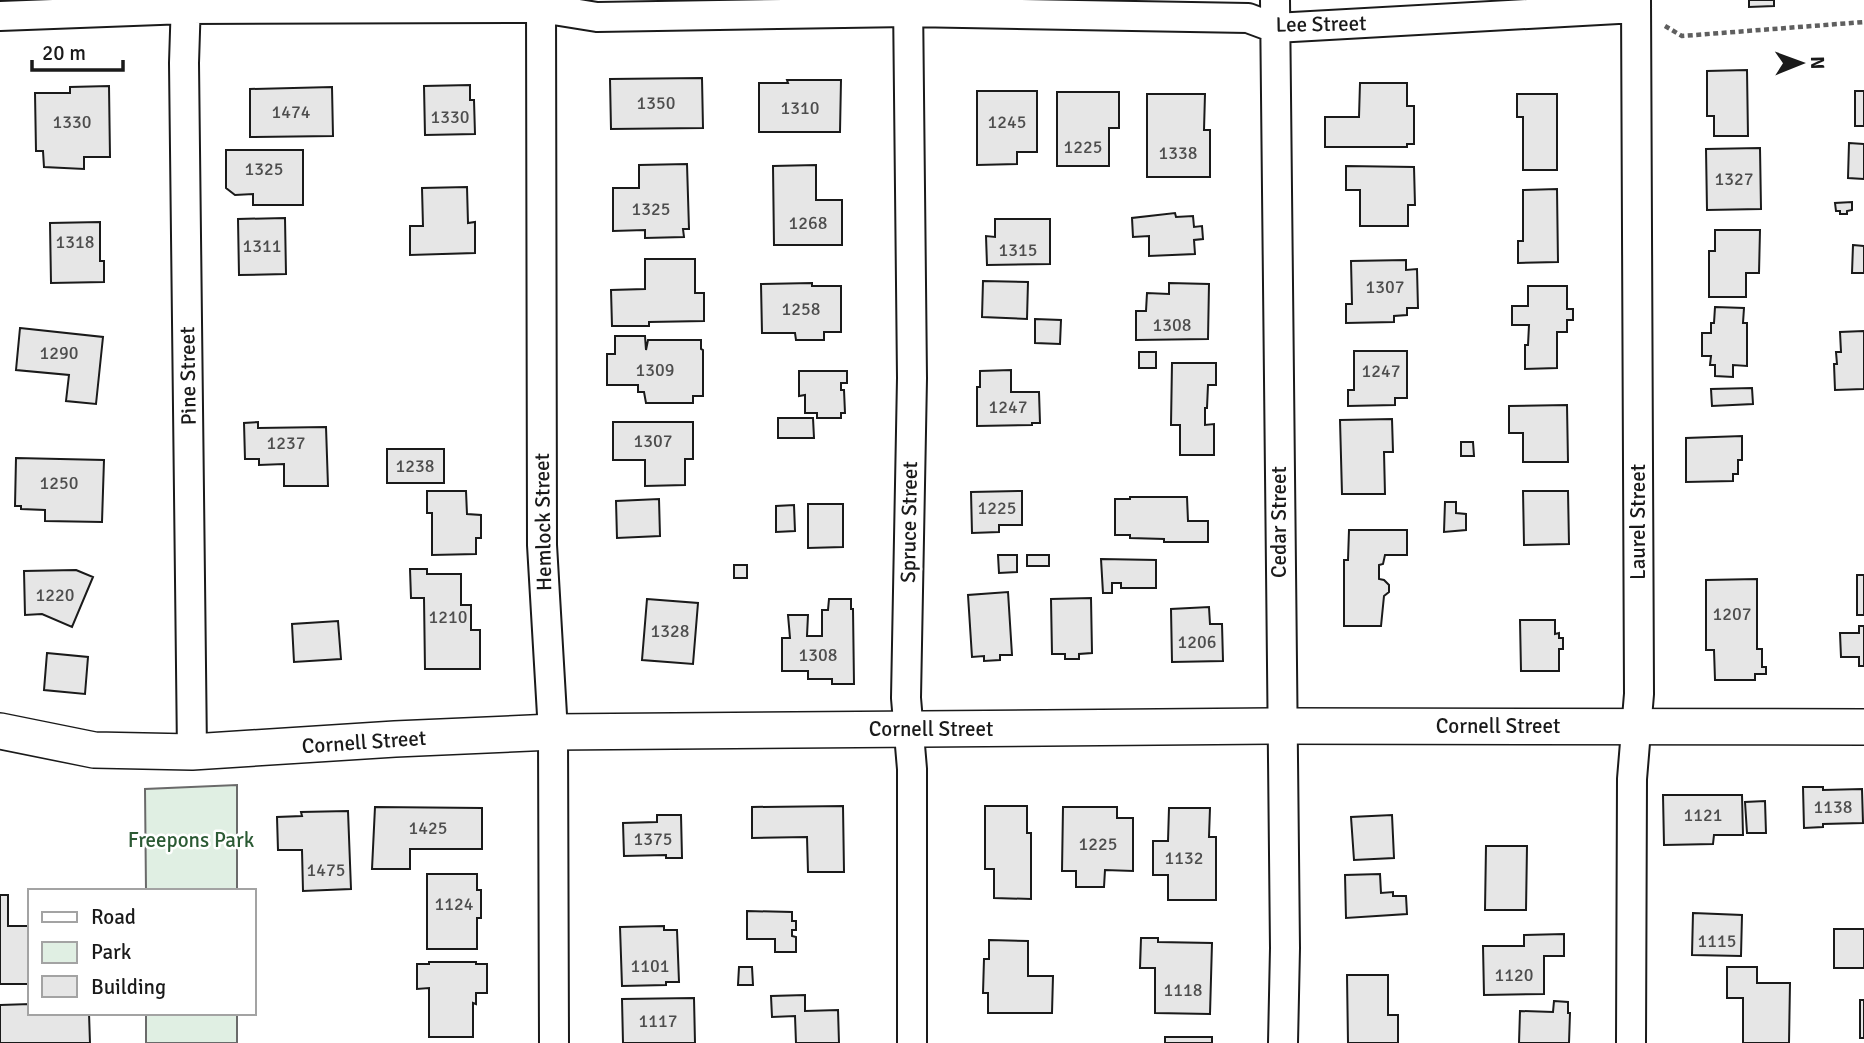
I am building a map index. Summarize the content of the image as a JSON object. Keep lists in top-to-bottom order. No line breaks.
{"streets":{"street":["Lee Street","Pine Street","Hemlock Street","Spruce Street","Cedar Street","Laurel Street","Cornell Street"]},"crossings":[["Lee Street","Pine Street"],["Lee Street","Hemlock Street"],["Lee Street","Spruce Street"],["Lee Street","Cedar Street"],["Lee Street","Laurel Street"],["Pine Street","Cornell Street"],["Hemlock Street","Cornell Street"],["Spruce Street","Cornell Street"],["Cedar Street","Cornell Street"],["Laurel Street","Cornell Street"]],"parks":["Freepons Park"],"house_numbers":["1350","1310","1474","1330","1330","1245","1225","1338","1325","1327","1325","1268","1318","1311","1315","1307","1258","1308","1290","1309","1247","1247","1307","1237","1238","1250","1225","1220","1207","1210","1328","1206","1308","1138","1121","1425","1375","1225","1132","1475","1124","1115","1101","1120","1118","1117"],"legend":["Road","Park","Building"],"scale_bar":"20 m","north":"right"}
